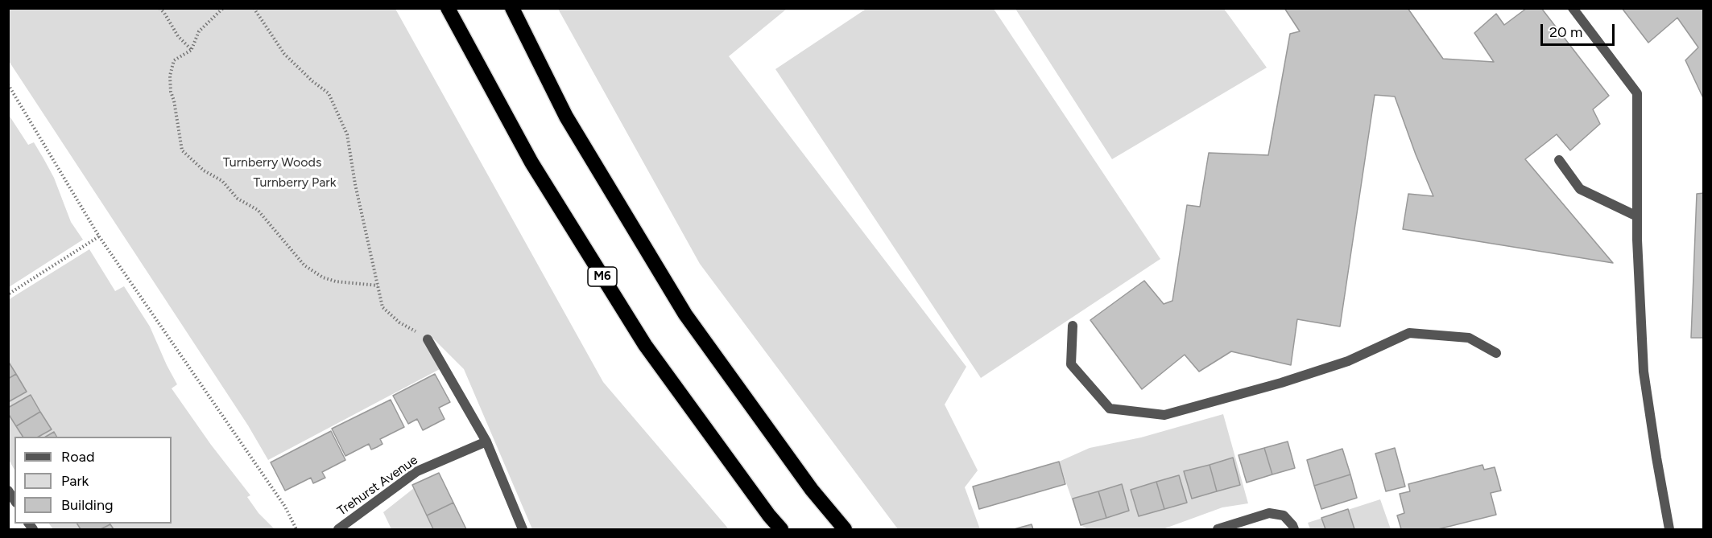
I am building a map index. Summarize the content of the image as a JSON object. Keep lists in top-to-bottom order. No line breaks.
{"streets":{"highway":["M6"],"street":["Trehurst Avenue"]},"parks":["Turnberry Woods","Turnberry Park"],"legend":["Road","Park","Building"],"scale_bar":"20 m"}
